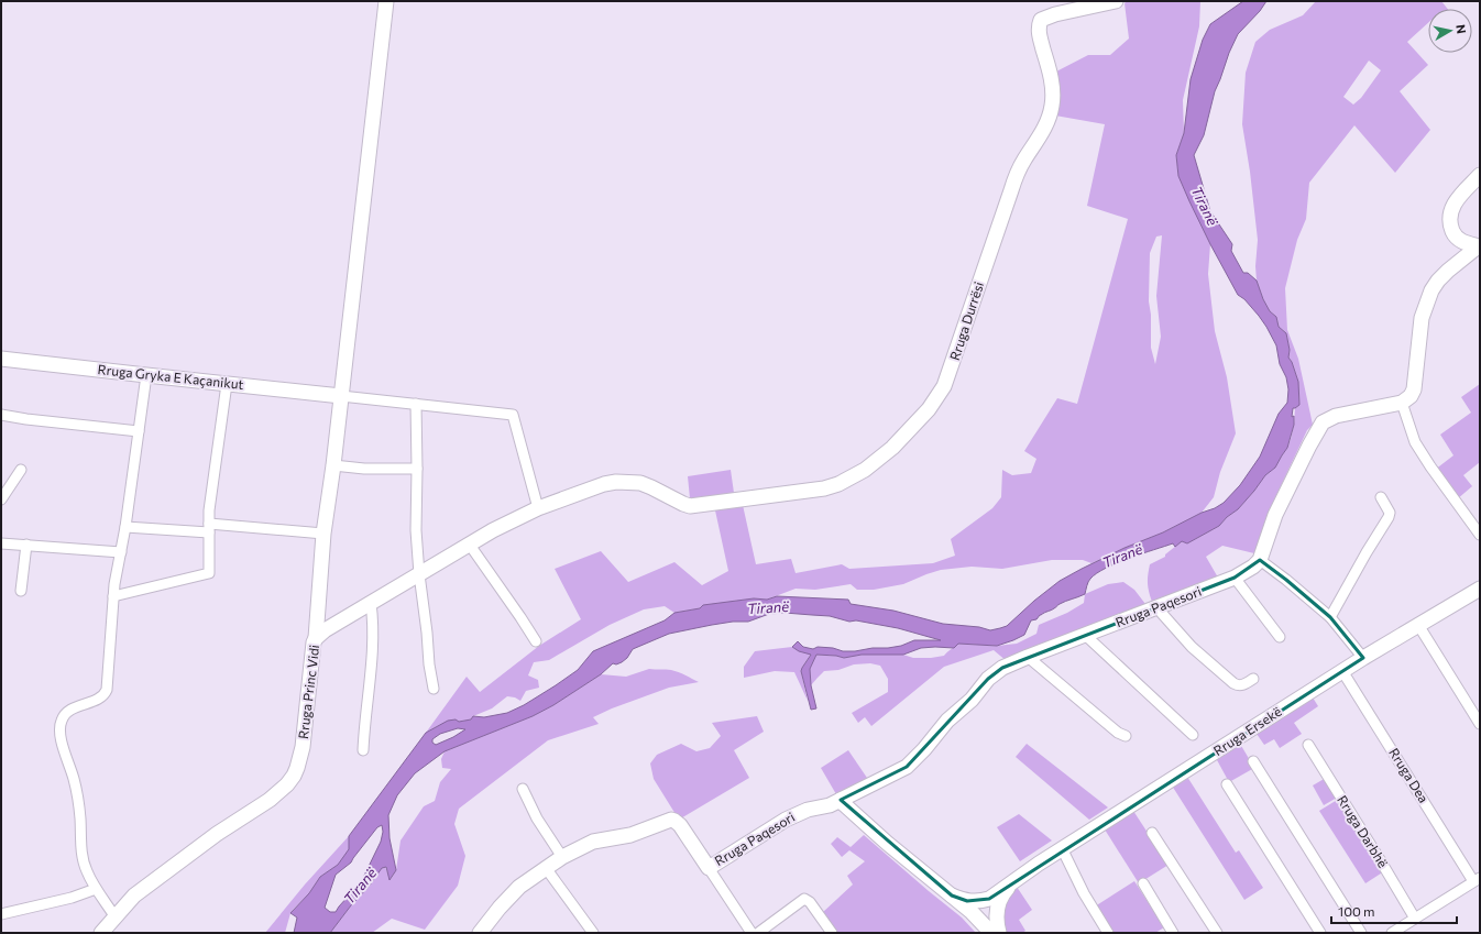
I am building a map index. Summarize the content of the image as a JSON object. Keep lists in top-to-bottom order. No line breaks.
{"streets":{"street":["Rruga Durrësi","Rruga Gryka E Kaçanikut","Rruga Paqesori","Rruga Princ Vidi","Rruga Ersekë","Rruga Dea","Rruga Darbhë"]},"crossings":[["Rruga Durrësi","Rruga Princ Vidi"],["Rruga Ersekë","Rruga Dea"]],"water":["Tiranë"],"scale_bar":"100 m","north":"right"}
